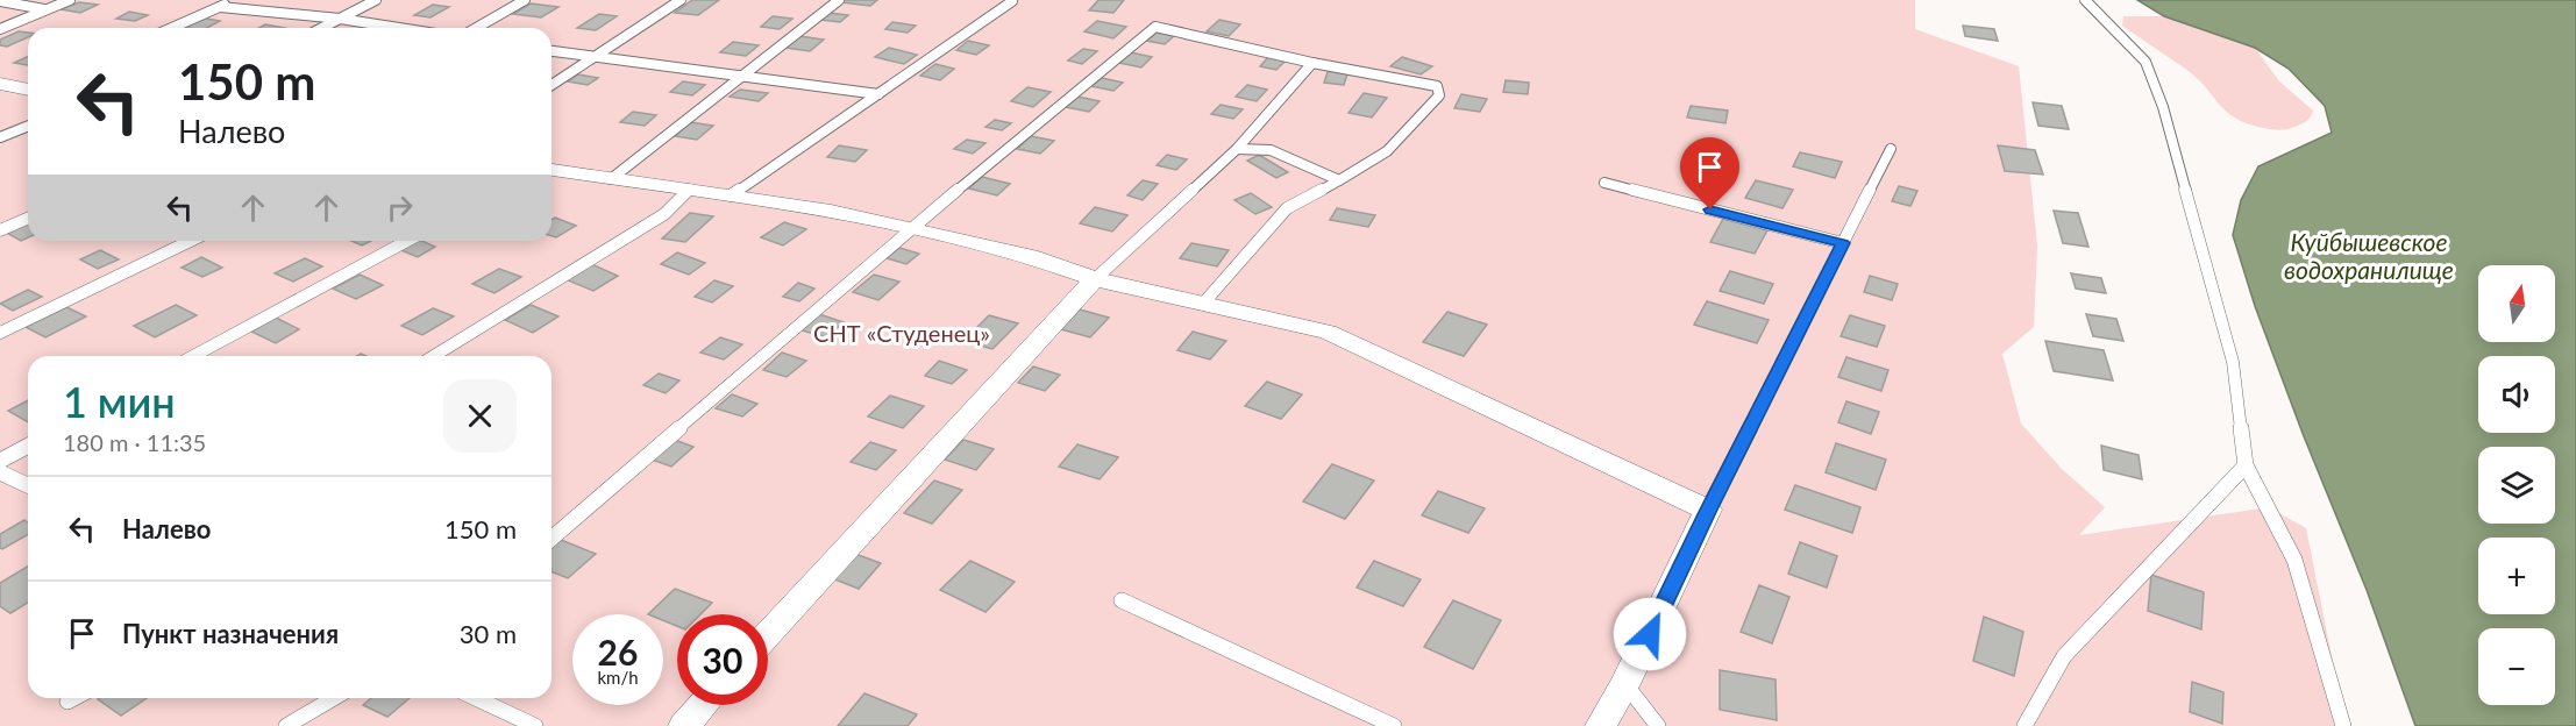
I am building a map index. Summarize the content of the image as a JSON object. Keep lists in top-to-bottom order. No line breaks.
{"water":["Куйбышевское водохранилище"],"parks":["СНТ «Студенец»"],"north":"top","page":{"turn":["150 m","Налево"],"map_buttons":["+","−"],"heading":["1 мин","180 m · 11:35"],"list":[{"name":"Налево","value":"150 m"},{"name":"Пункт назначения","value":"30 m"}],"speed":"26 km/h","limit":"30"}}
